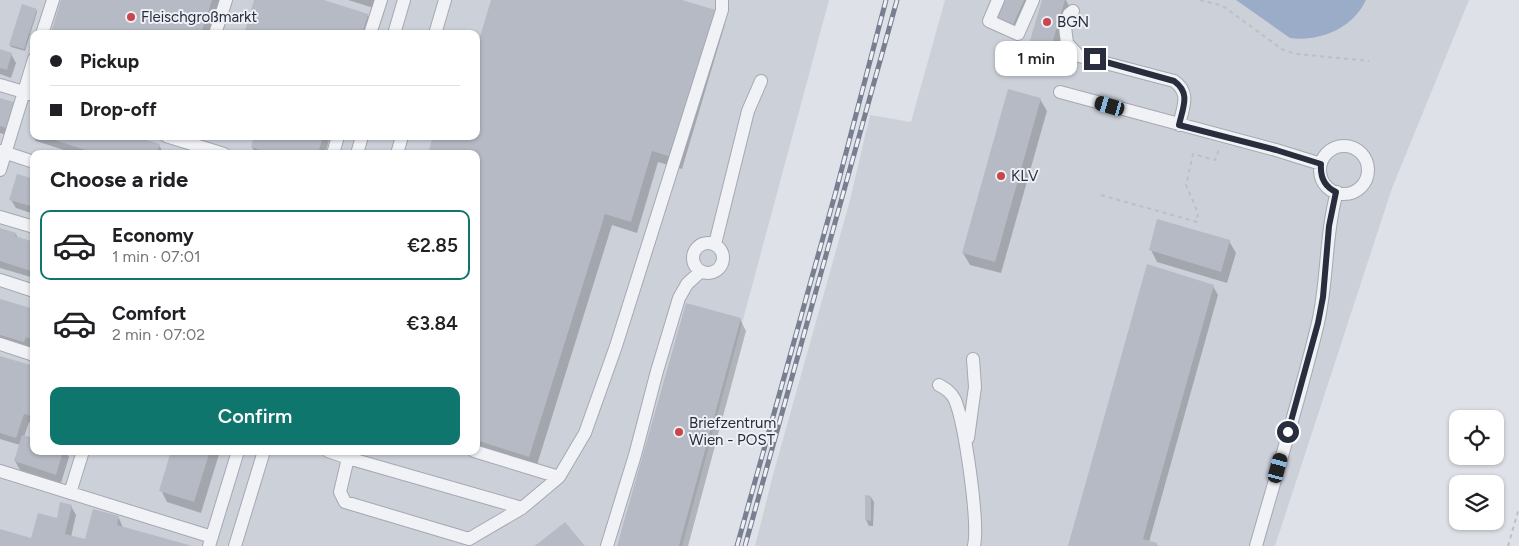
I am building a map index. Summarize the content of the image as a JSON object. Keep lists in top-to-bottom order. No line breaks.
{"places":["Fleischgroßmarkt","BGN","KLV","Briefzentrum Wien - POST"],"page":{"banner":["Pickup","Drop-off"],"bubble":"1 min","heading":"Choose a ride","list":[{"name":"Economy","note":"1 min · 07:01","value":"€2.85"},{"name":"Comfort","note":"2 min · 07:02","value":"€3.84"}],"buttons":"Confirm"}}
